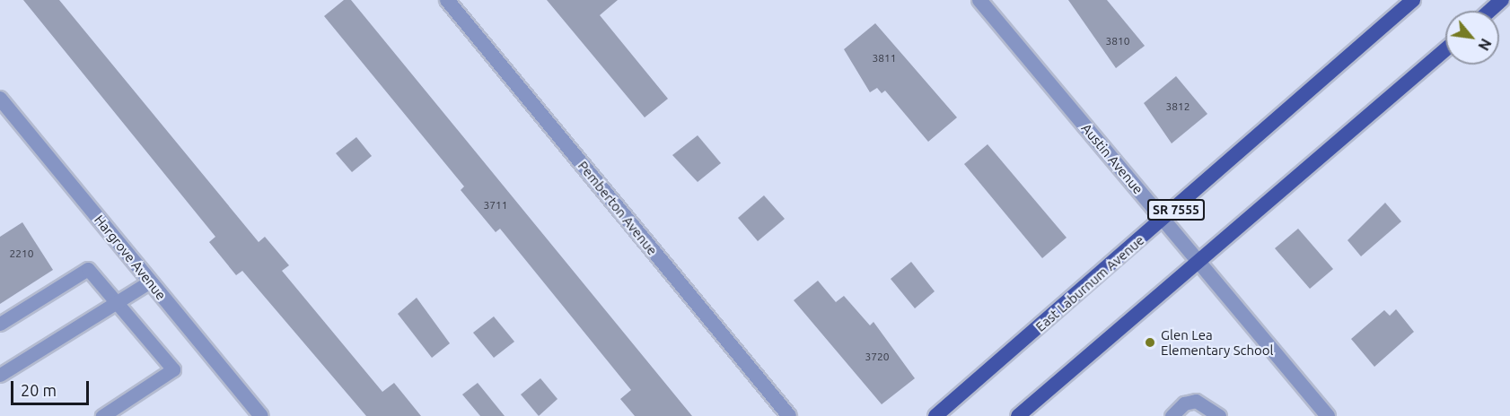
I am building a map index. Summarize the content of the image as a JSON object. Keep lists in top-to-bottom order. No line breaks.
{"streets":{"main road":["SR 7555","East Laburnum Avenue"],"street":["Austin Avenue","Pemberton Avenue","Hargrove Avenue"]},"crossings":[["Austin Avenue","East Laburnum Avenue"]],"places":["Glen Lea Elementary School"],"house_numbers":["3810","3811","3812","3711","2210","3720"],"scale_bar":"20 m","north":"bottom right"}
